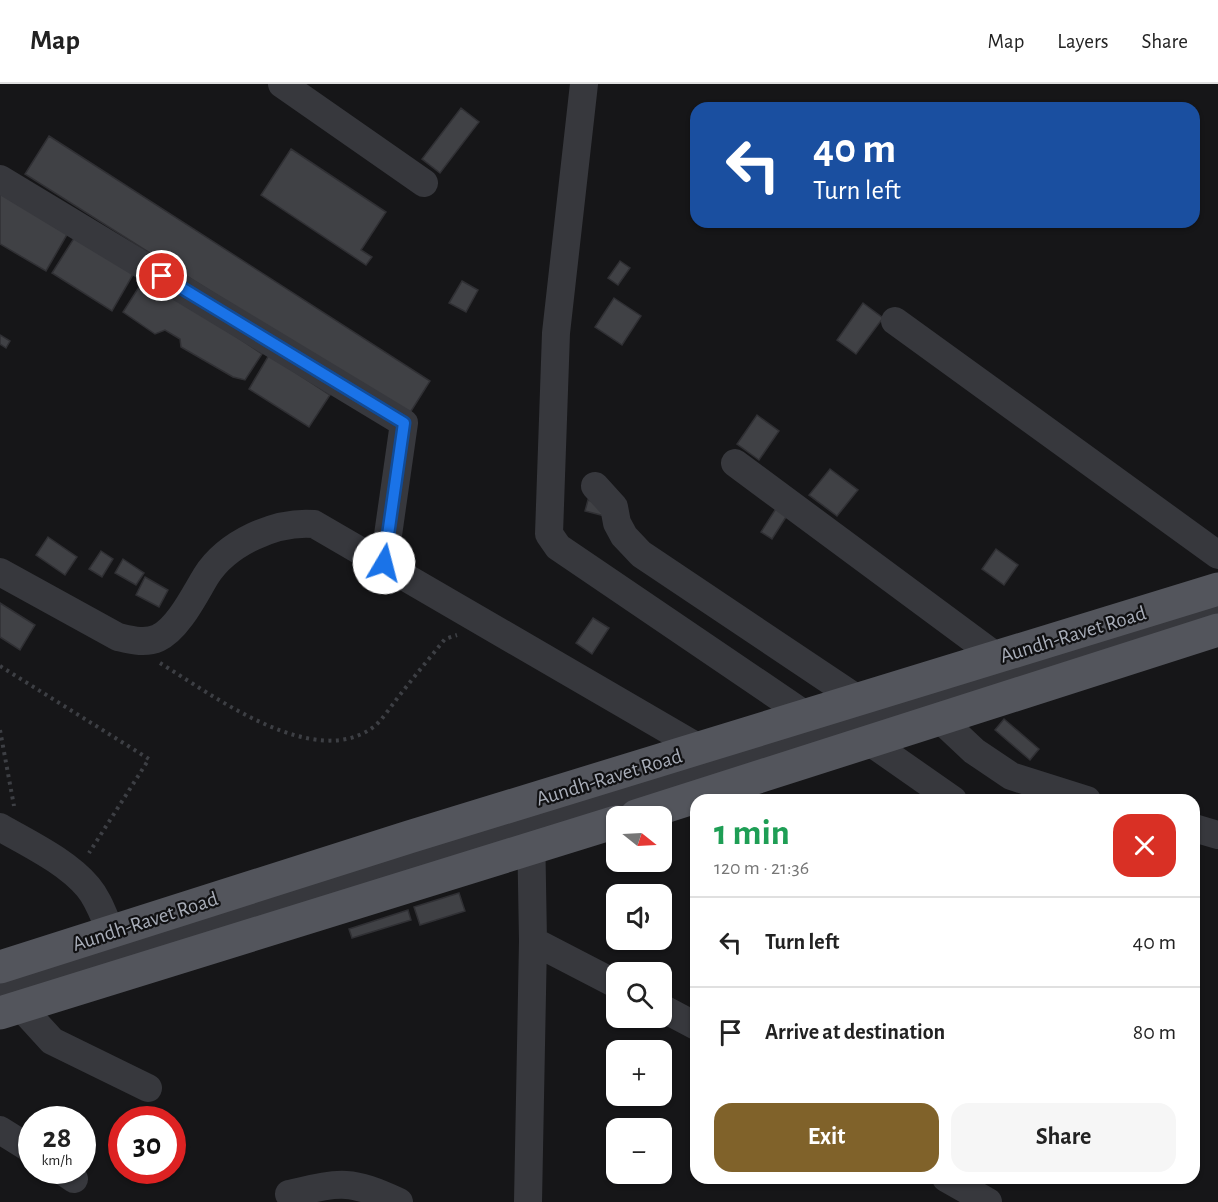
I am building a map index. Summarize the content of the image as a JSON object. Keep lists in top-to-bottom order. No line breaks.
{"streets":{"main road":["Aundh-Ravet Road"]},"north":"right","page":{"header":"Map","nav":["Map","Layers","Share"],"turn":["40 m","Turn left"],"heading":["1 min","120 m · 21:36"],"map_buttons":["+","−"],"list":[{"name":"Turn left","value":"40 m"},{"name":"Arrive at destination","value":"80 m"}],"buttons":["Exit","Share"],"speed":"28 km/h","limit":"30"}}
